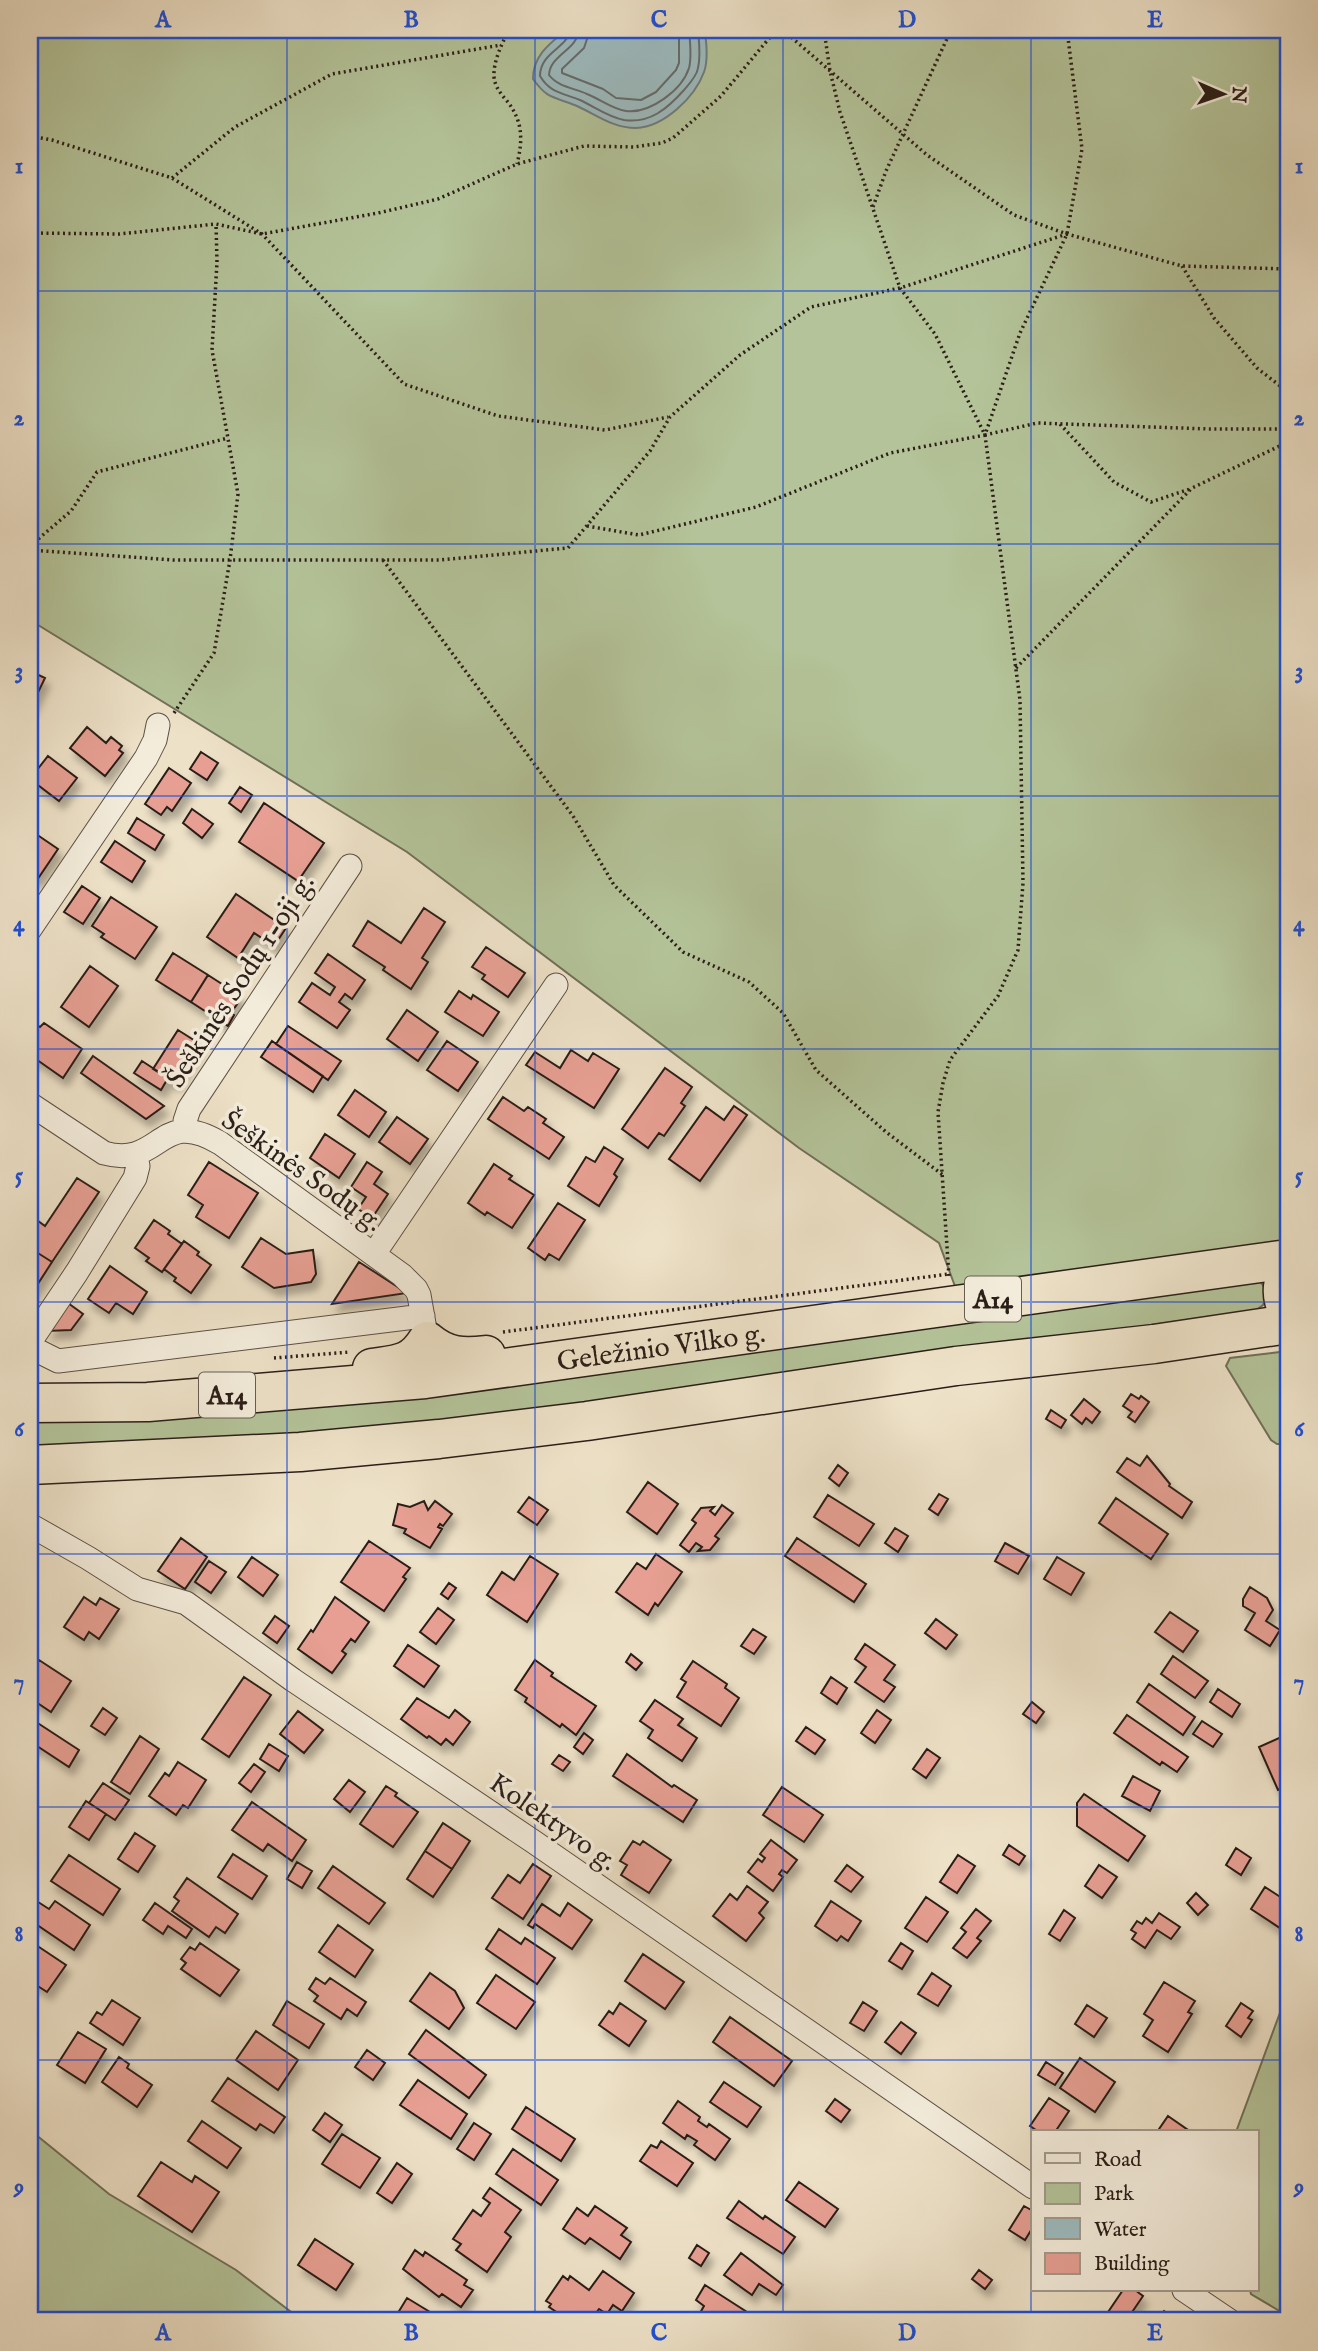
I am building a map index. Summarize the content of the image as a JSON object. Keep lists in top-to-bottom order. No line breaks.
{"streets":{"highway":["A14","Geležinio Vilko g."],"street":["Šeškinės Sodų 1-oji g.","Šeškinės Sodų g.","Kolektyvo g."]},"crossings":[["Šeškinės Sodų 1-oji g.","Šeškinės Sodų g."]],"legend":["Road","Park","Water","Building"],"north":"right","grid":{"columns":["A","B","C","D","E"],"rows":["1","2","3","4","5","6","7","8","9"]}}
